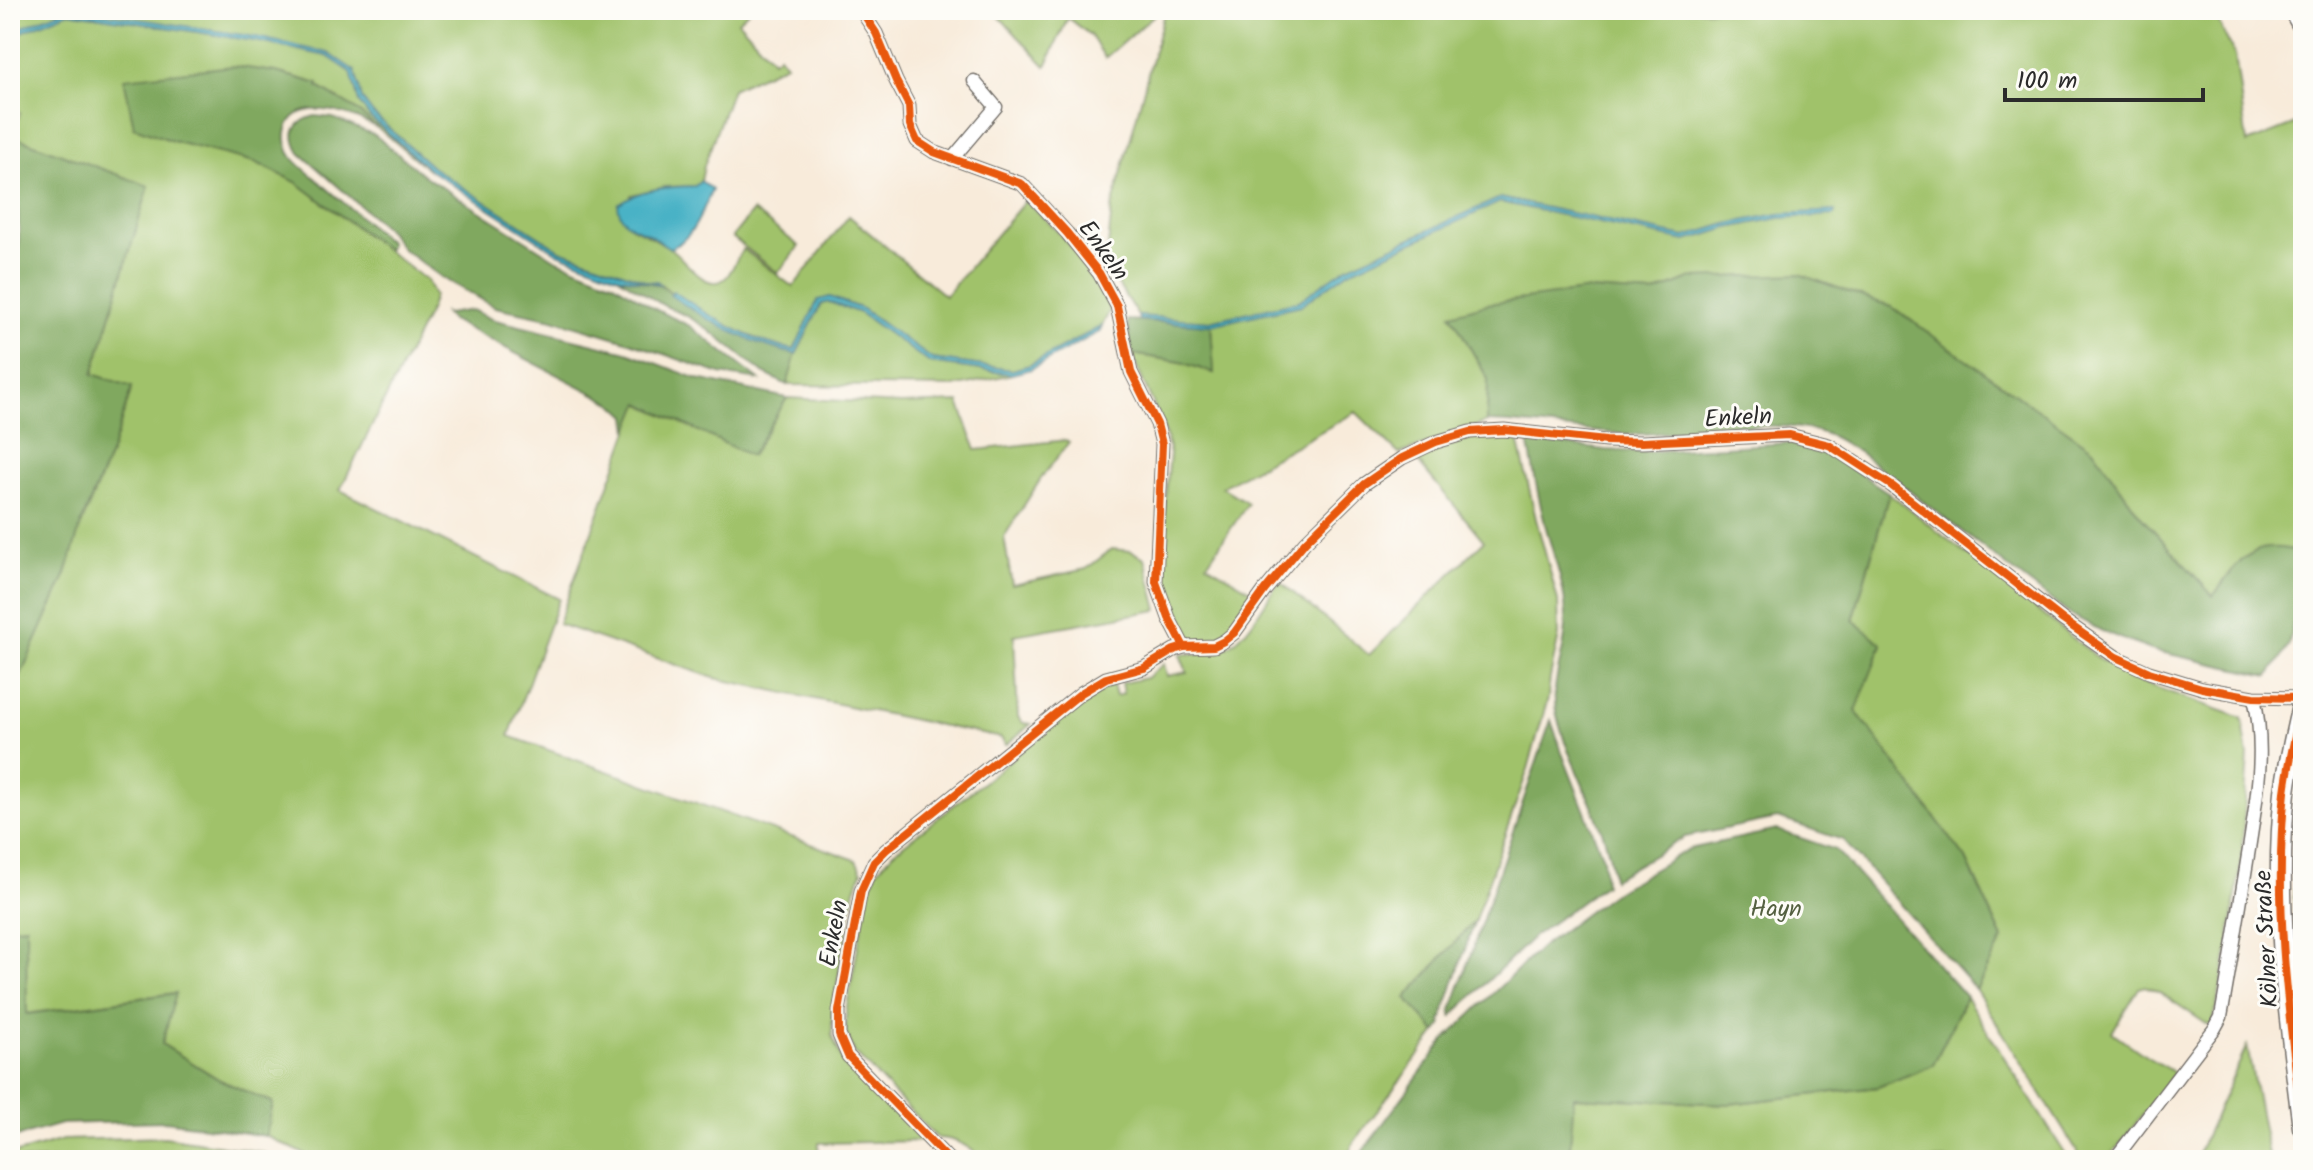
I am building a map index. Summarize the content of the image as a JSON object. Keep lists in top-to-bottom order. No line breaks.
{"streets":{"main road":["Kölner Straße"],"street":["Enkeln"]},"crossings":[["Enkeln","Kölner Straße"]],"parks":["Hayn"],"scale_bar":"100 m"}
